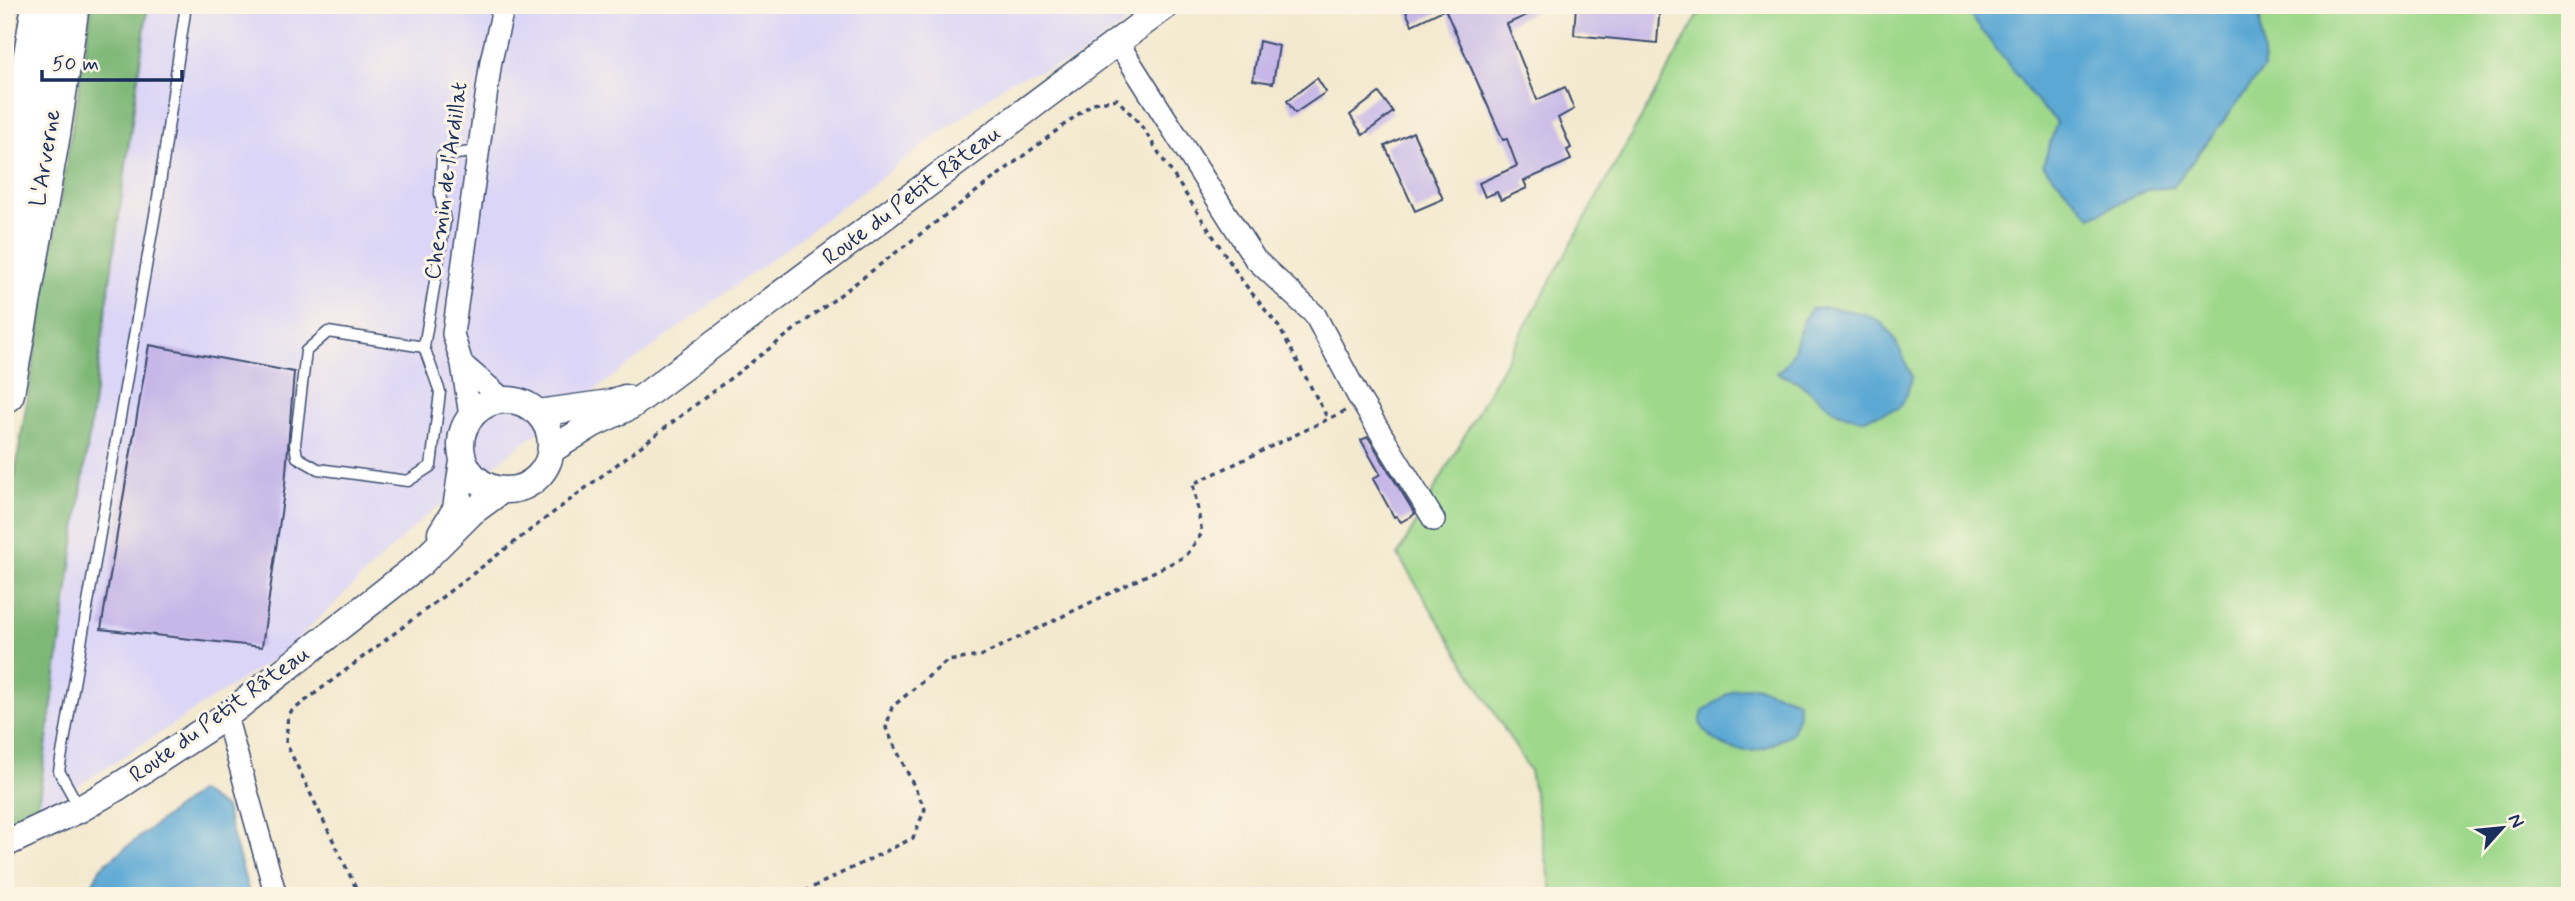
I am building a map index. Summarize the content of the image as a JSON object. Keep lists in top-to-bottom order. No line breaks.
{"streets":{"highway":["L'Arverne"],"street":["Chemin de l'Ardillat","Route du Petit Râteau"]},"crossings":[["Chemin de l'Ardillat","Route du Petit Râteau"]],"scale_bar":"50 m","north":"top right"}
